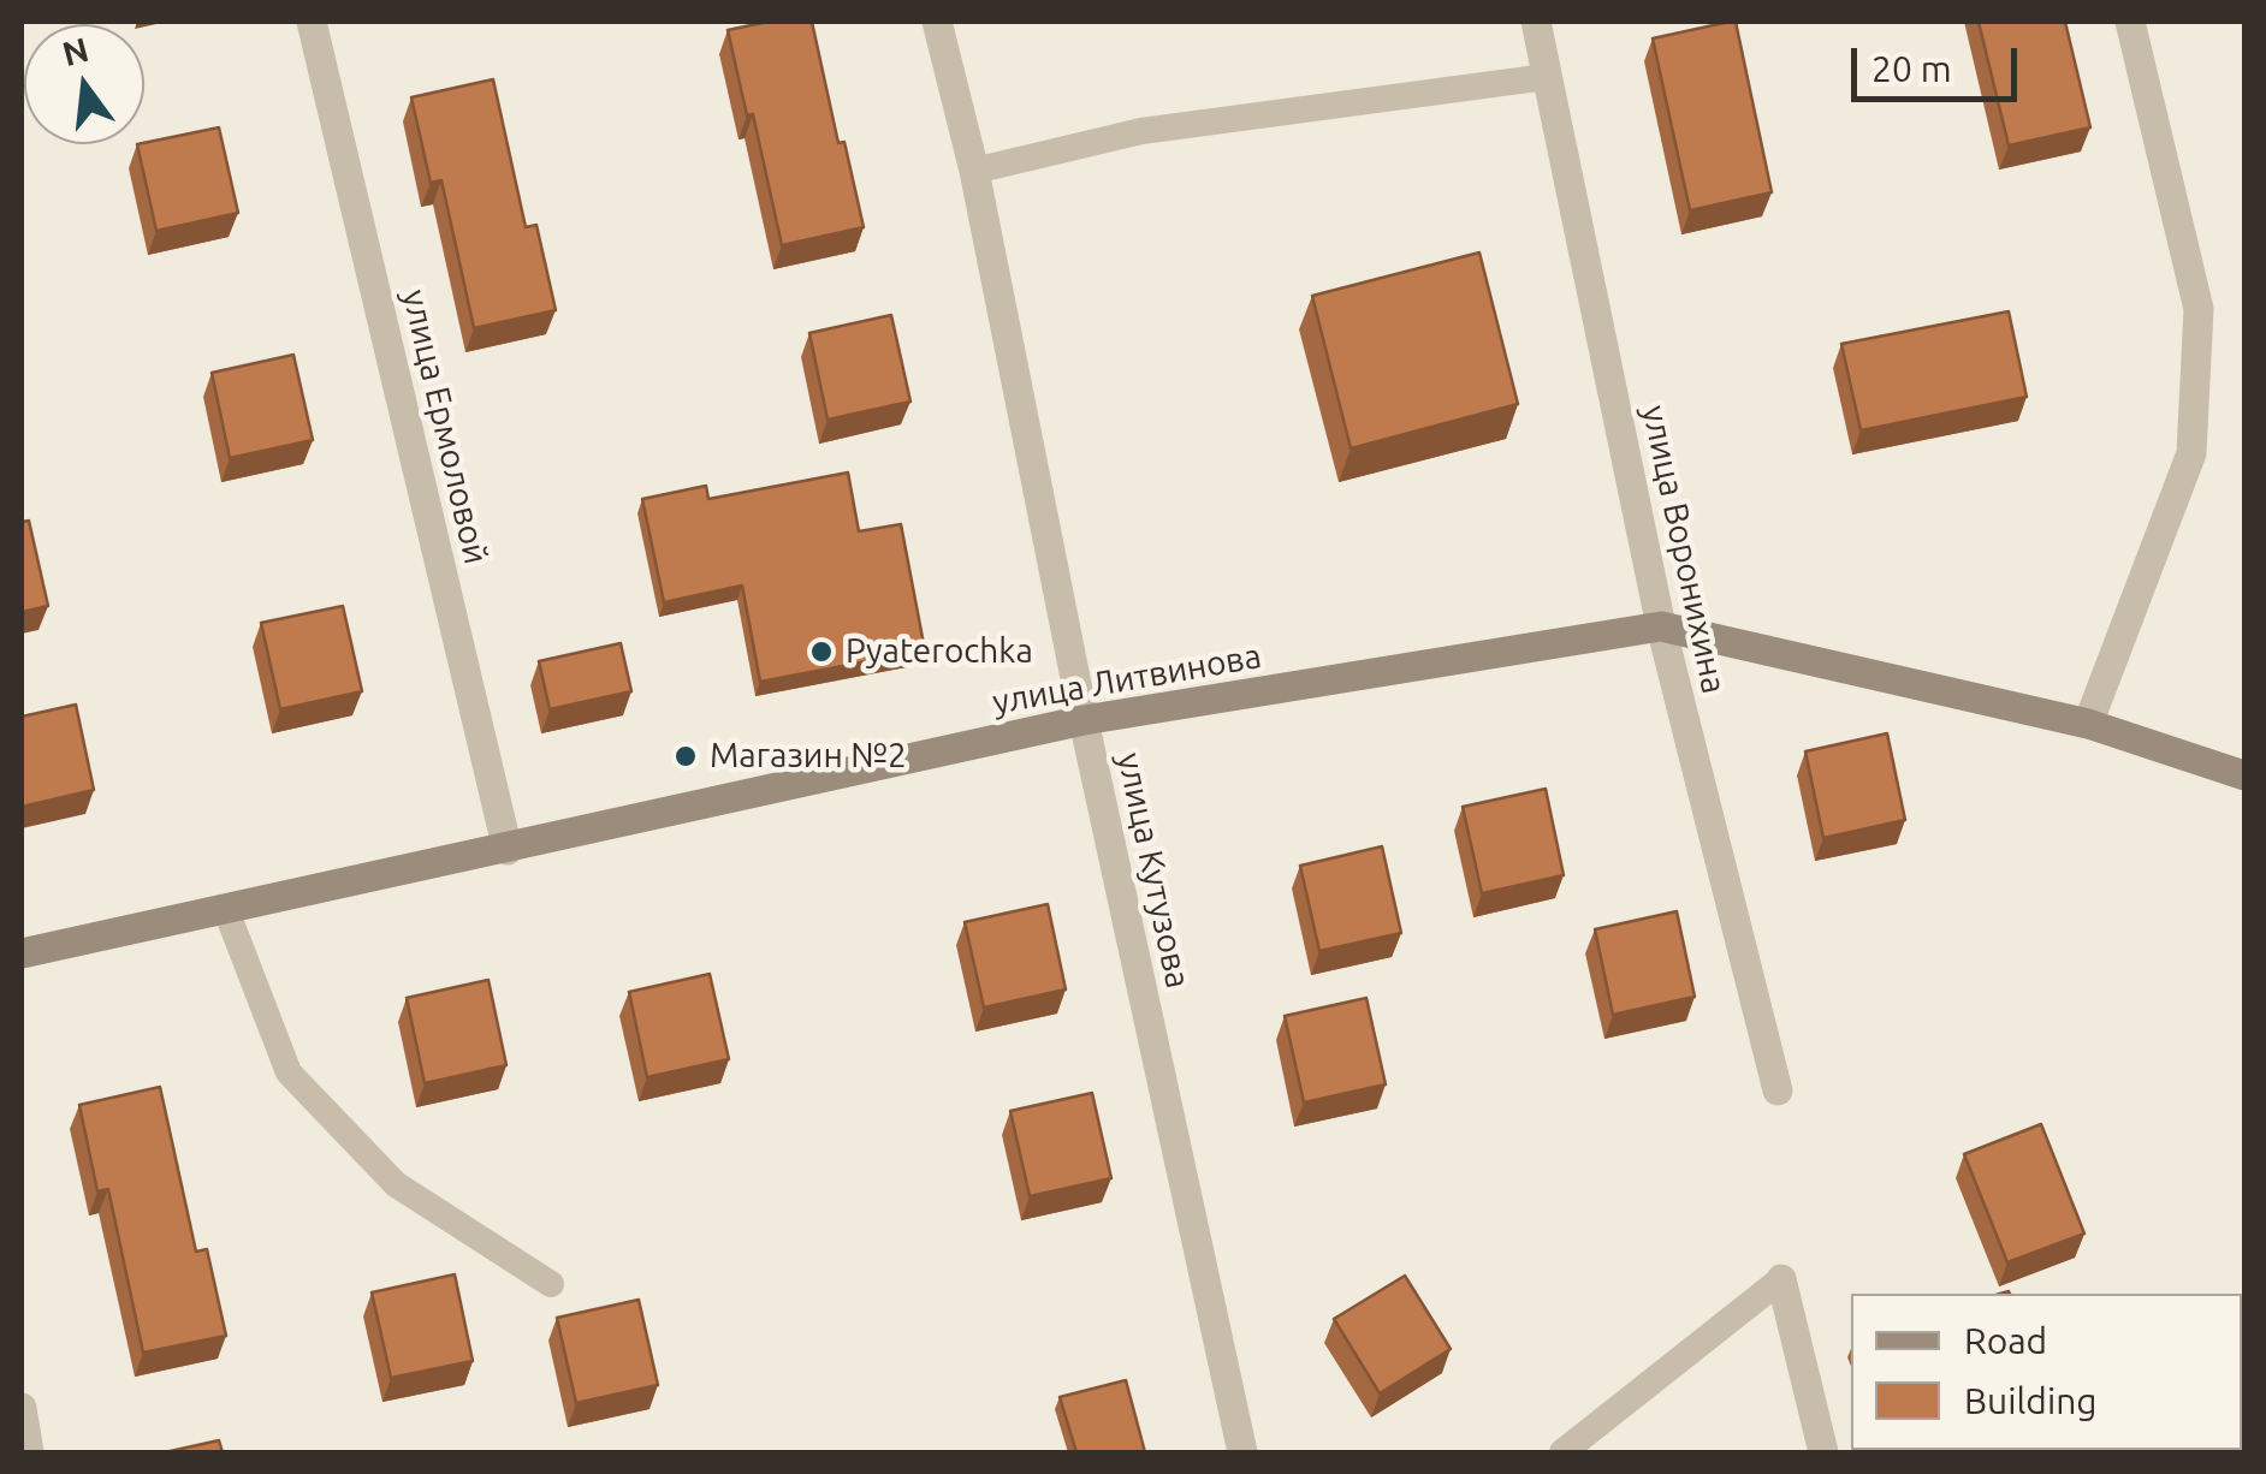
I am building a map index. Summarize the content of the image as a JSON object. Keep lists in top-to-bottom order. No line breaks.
{"streets":{"street":["улица Ермоловой","улица Воронихина","улица Литвинова","улица Кутузова"]},"crossings":[["улица Ермоловой","улица Литвинова"],["улица Воронихина","улица Литвинова"],["улица Литвинова","улица Кутузова"]],"places":["Pyaterochka","Магазин №2"],"legend":["Road","Building"],"scale_bar":"20 m","north":"top"}
